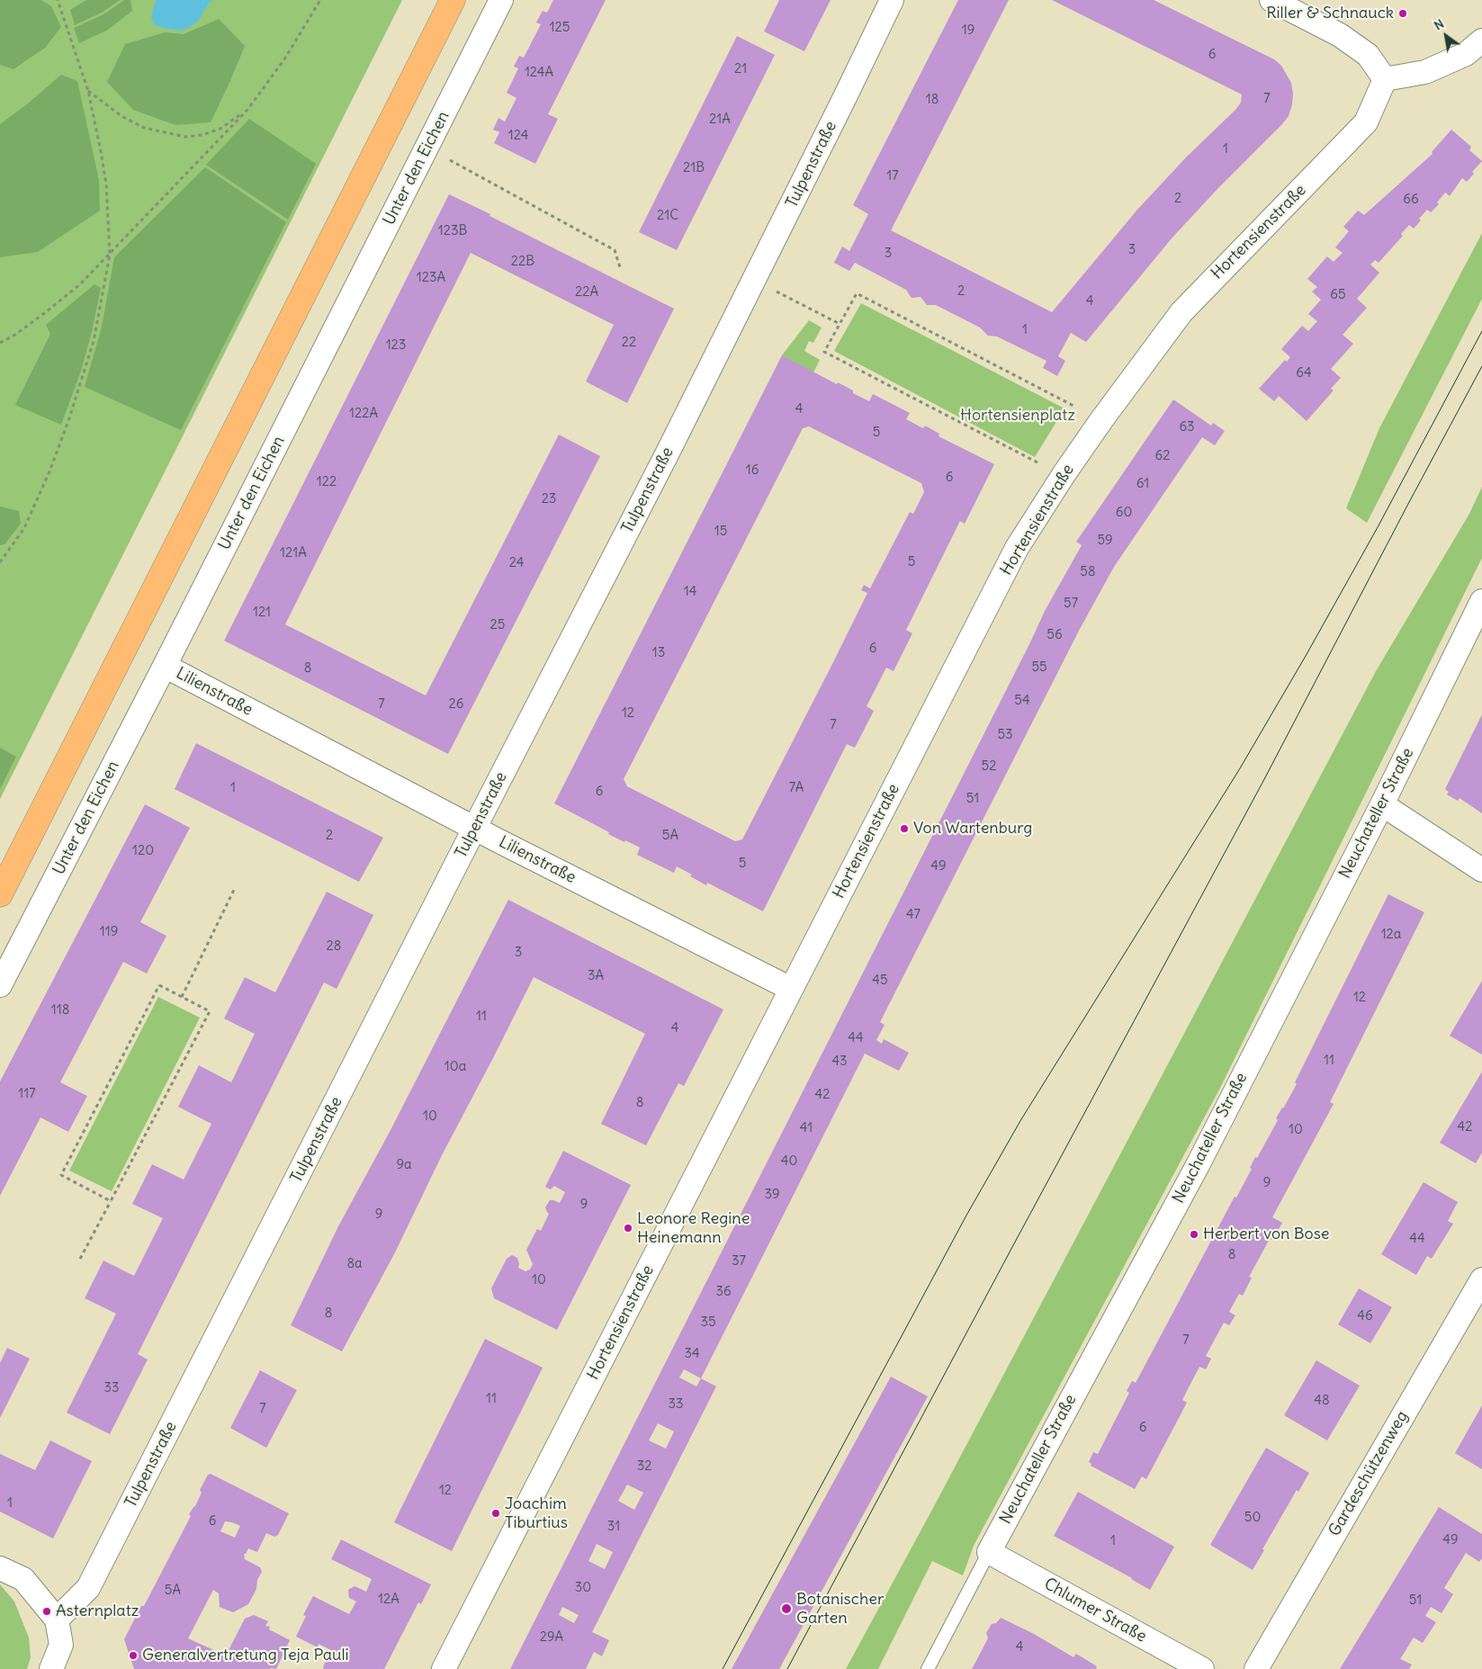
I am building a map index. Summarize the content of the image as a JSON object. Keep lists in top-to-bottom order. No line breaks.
{"streets":{"street":["Tulpenstraße","Unter den Eichen","Hortensienstraße","Lilienstraße","Neuchateller Straße","Gardeschützenweg","Chlumer Straße"]},"crossings":[["Tulpenstraße","Lilienstraße"],["Unter den Eichen","Lilienstraße"],["Hortensienstraße","Lilienstraße"],["Neuchateller Straße","Chlumer Straße"]],"parks":["Hortensienplatz"],"places":["Riller & Schnauck","Von Wartenburg","Leonore Regine Heinemann","Herbert von Bose","Joachim Tiburtius","Botanischer Garten","Asternplatz","Generalvertretung Teja Pauli"],"house_numbers":["125","19","6","21","124A","7","18","21A","124","1","21B","17","2","66","21C","123B","3","3","22B","123A","2","22A","65","4","1","22","123","64","4","122A","63","5","62","16","6","122","61","23","60","15","59","121A","5","24","58","14","57","121","25","56","6","13","55","8","54","7","26","12","7","53","52","1","7A","6","51","2","5A","120","5","49","47","119","12a","28","3","3A","45","12","118","11","4","44","11","43","10a","117","42","8","10","42","41","10","40","9a","9","39","9","9","44","8","37","8a","10","36","8","46","35","7","34","33","11","48","33","7","6","32","12","1","50","6","31","49","1","30","5A","12A","51","29A","4"],"north":"top left"}
